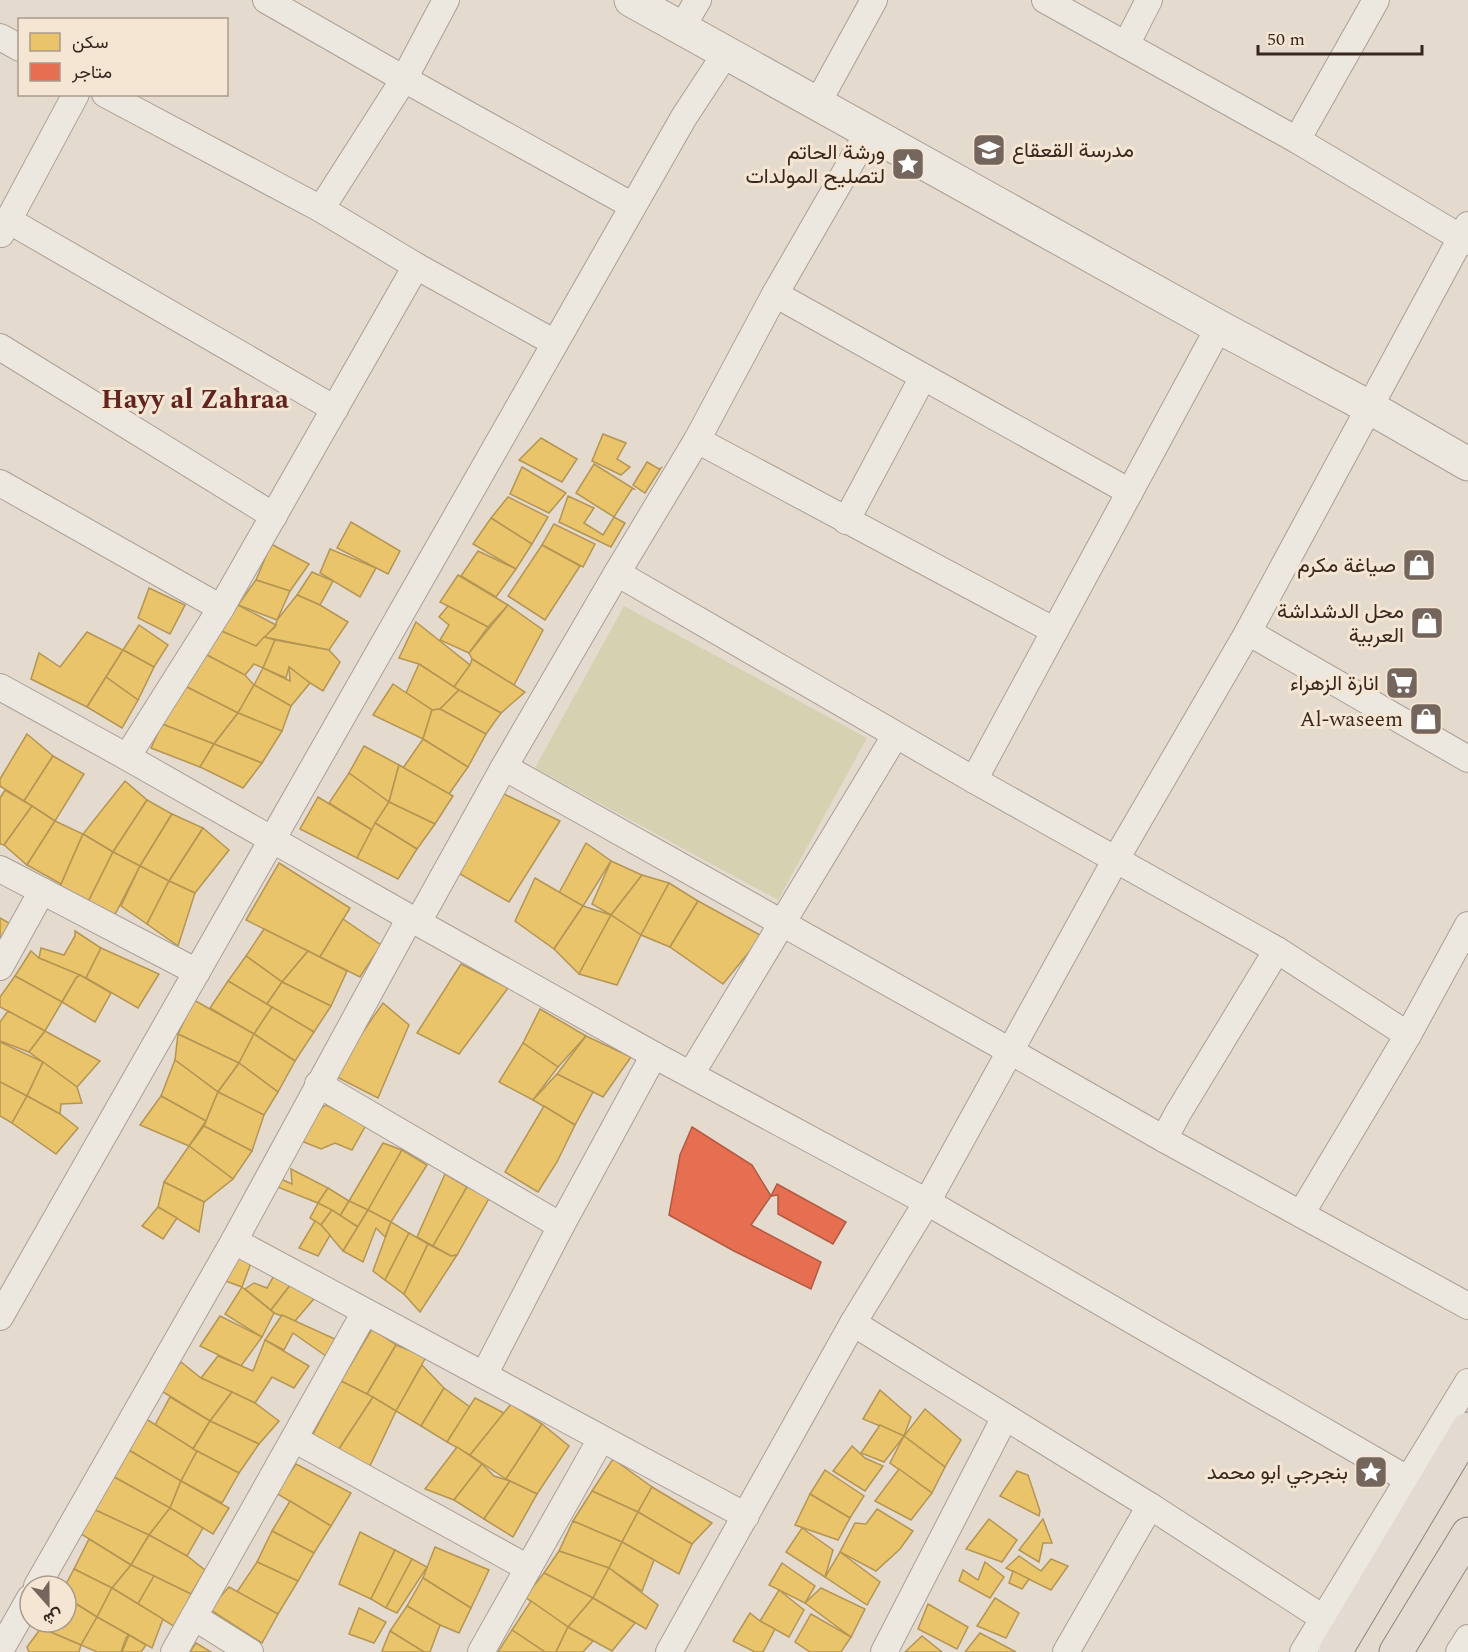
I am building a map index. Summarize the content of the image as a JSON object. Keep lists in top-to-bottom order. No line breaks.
{"districts":["Hayy al Zahraa"],"places":{"school or university":["مدرسة القعقاع"],"place":["ورشة الحاتم لتصليح المولدات","بنجرجي ابو محمد"],"shop":["صياغة مكرم","محل الدشداشة العربية","Al-waseem"],"supermarket":["انارة الزهراء"]},"legend":["سكن","متاجر"],"scale_bar":"50 m","north":"bottom"}
